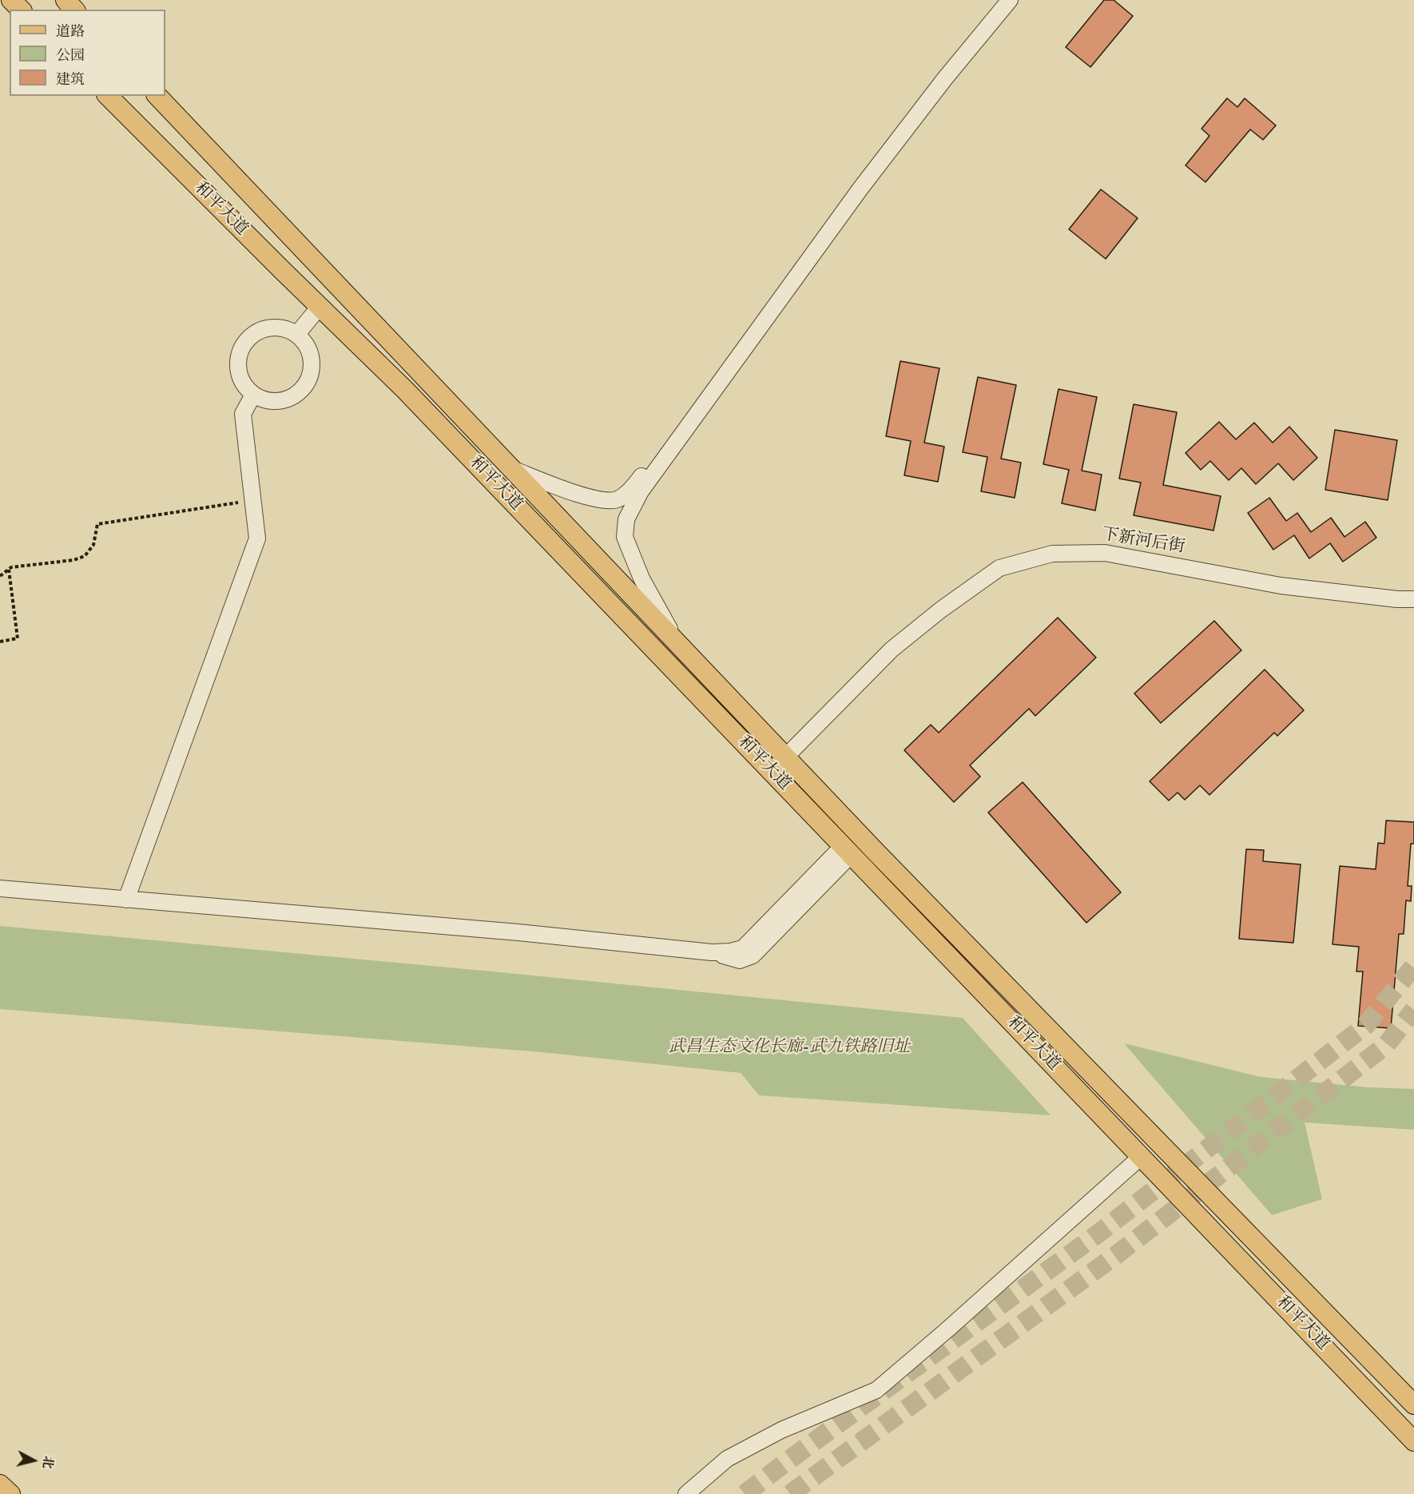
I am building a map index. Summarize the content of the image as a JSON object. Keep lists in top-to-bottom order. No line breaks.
{"streets":{"main road":["和平大道"],"street":["下新河后街"]},"crossings":[["和平大道","下新河后街"]],"parks":["武昌生态文化长廊-武九铁路旧址"],"legend":["道路","公园","建筑"],"north":"right"}
